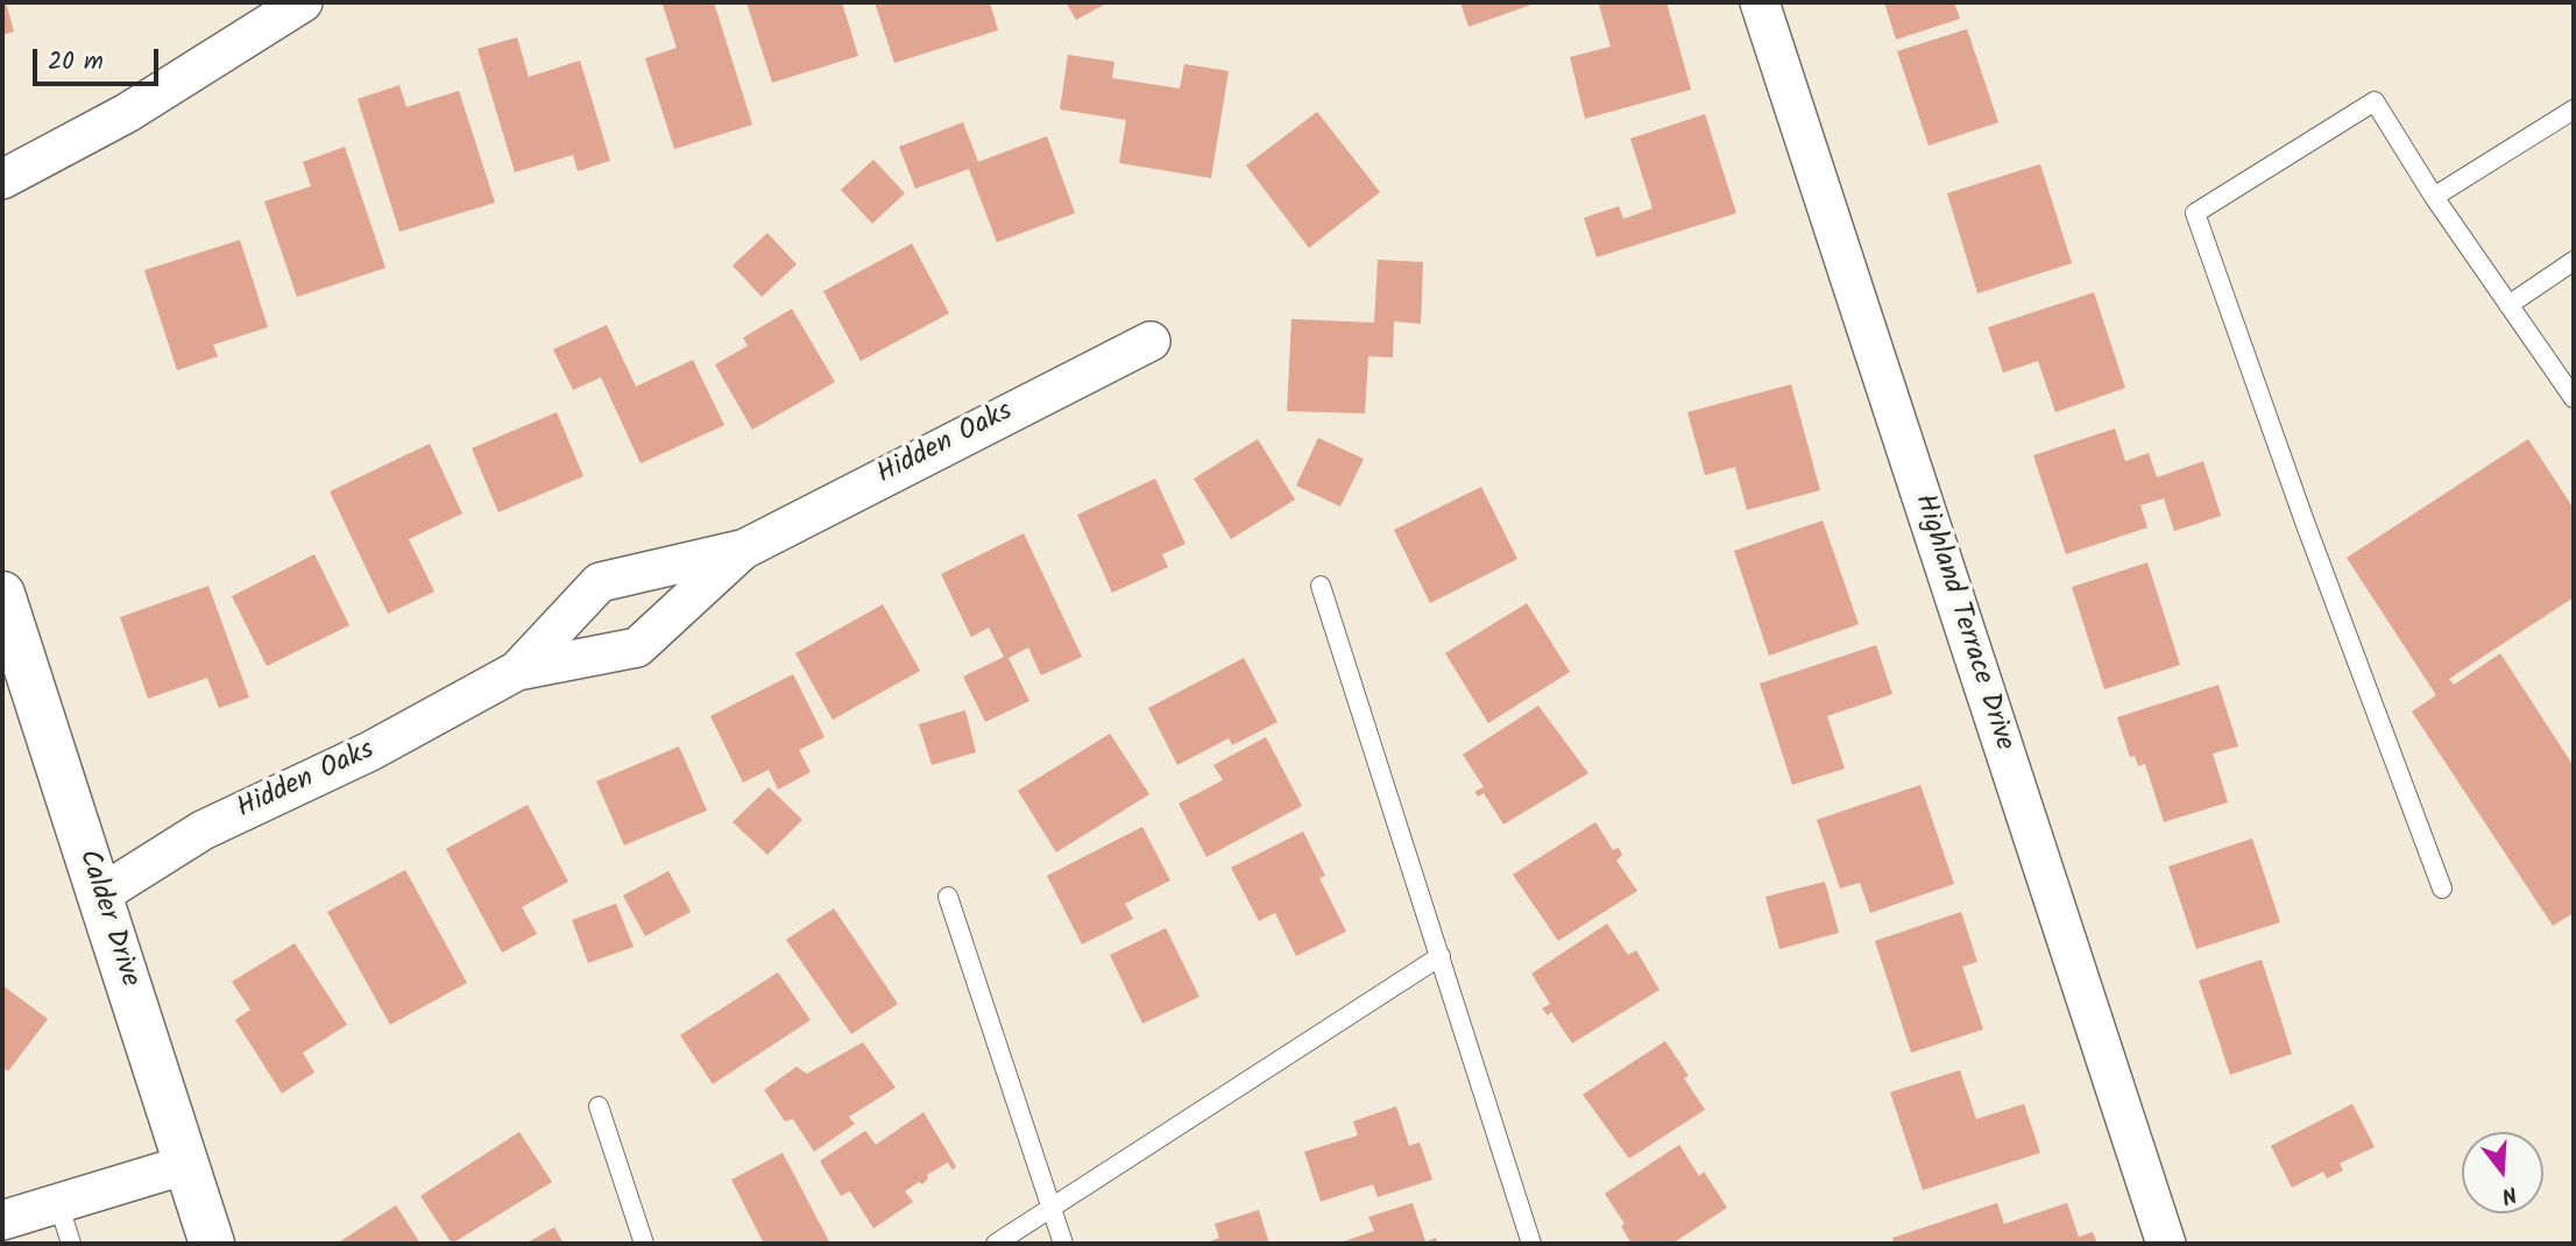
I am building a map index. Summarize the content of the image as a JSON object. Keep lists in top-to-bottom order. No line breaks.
{"streets":{"street":["Hidden Oaks","Highland Terrace Drive","Calder Drive"]},"crossings":[["Hidden Oaks","Calder Drive"]],"scale_bar":"20 m","north":"bottom"}
